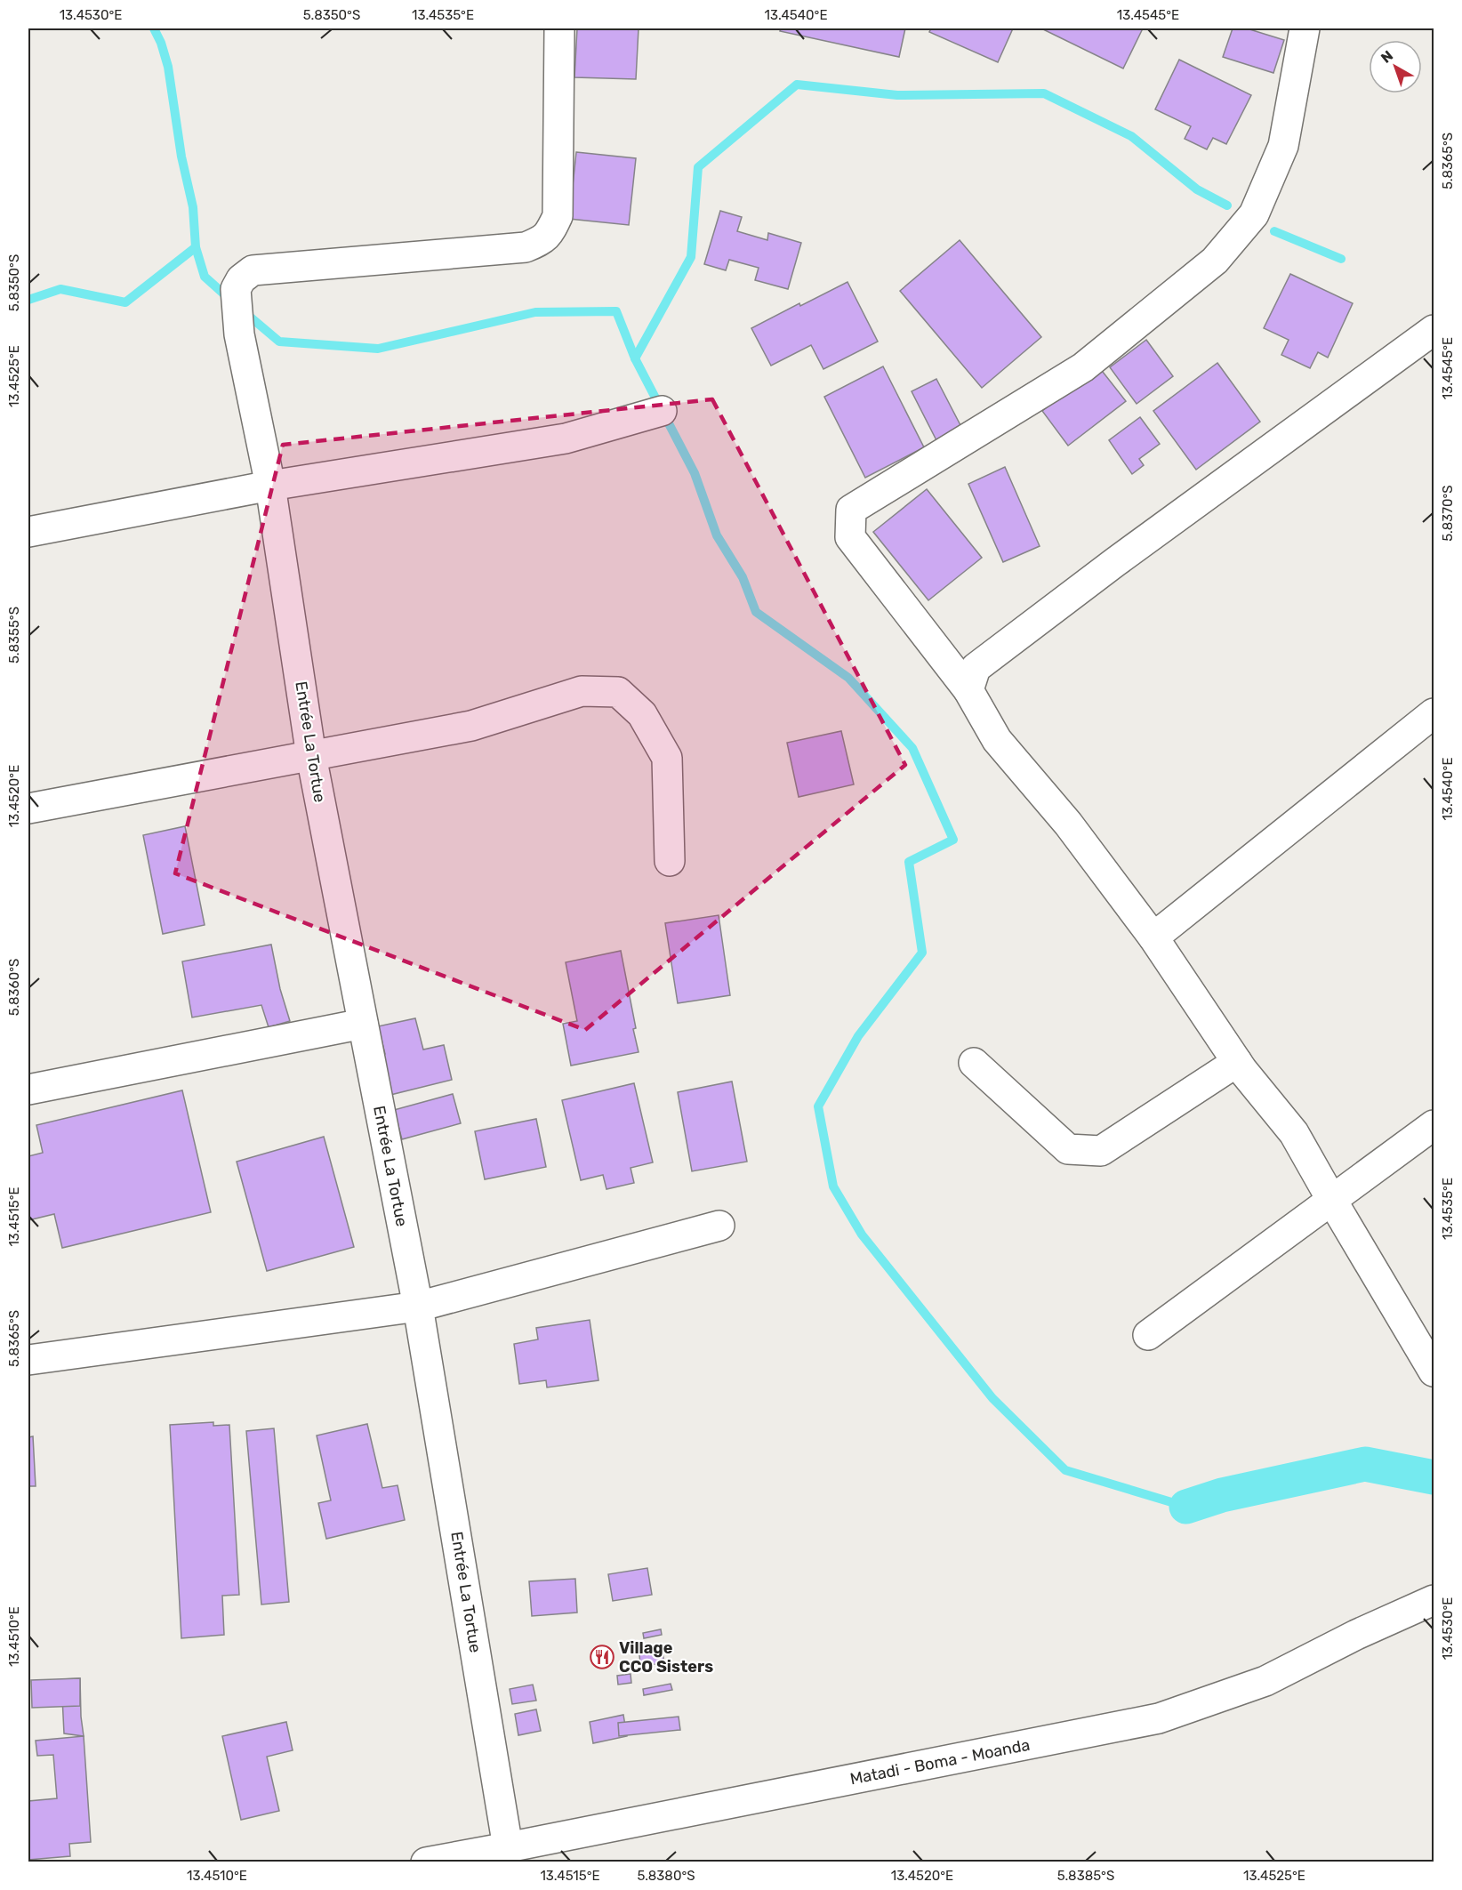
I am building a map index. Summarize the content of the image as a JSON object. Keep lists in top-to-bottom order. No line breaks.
{"streets":{"main road":["Entrée La Tortue","Matadi - Boma - Moanda"]},"crossings":[["Entrée La Tortue","Matadi - Boma - Moanda"]],"places":{"restaurant":["Village CCO Sisters"]},"north":"top left","coordinates":["13.4530°E","5.8350°S","13.4535°E","13.4540°E","13.4545°E","5.8365°S","13.4525°E","5.8370°S","5.8355°S","13.4520°E","5.8360°S","13.4515°E","13.4510°E","5.8380°S","5.8385°S"]}
